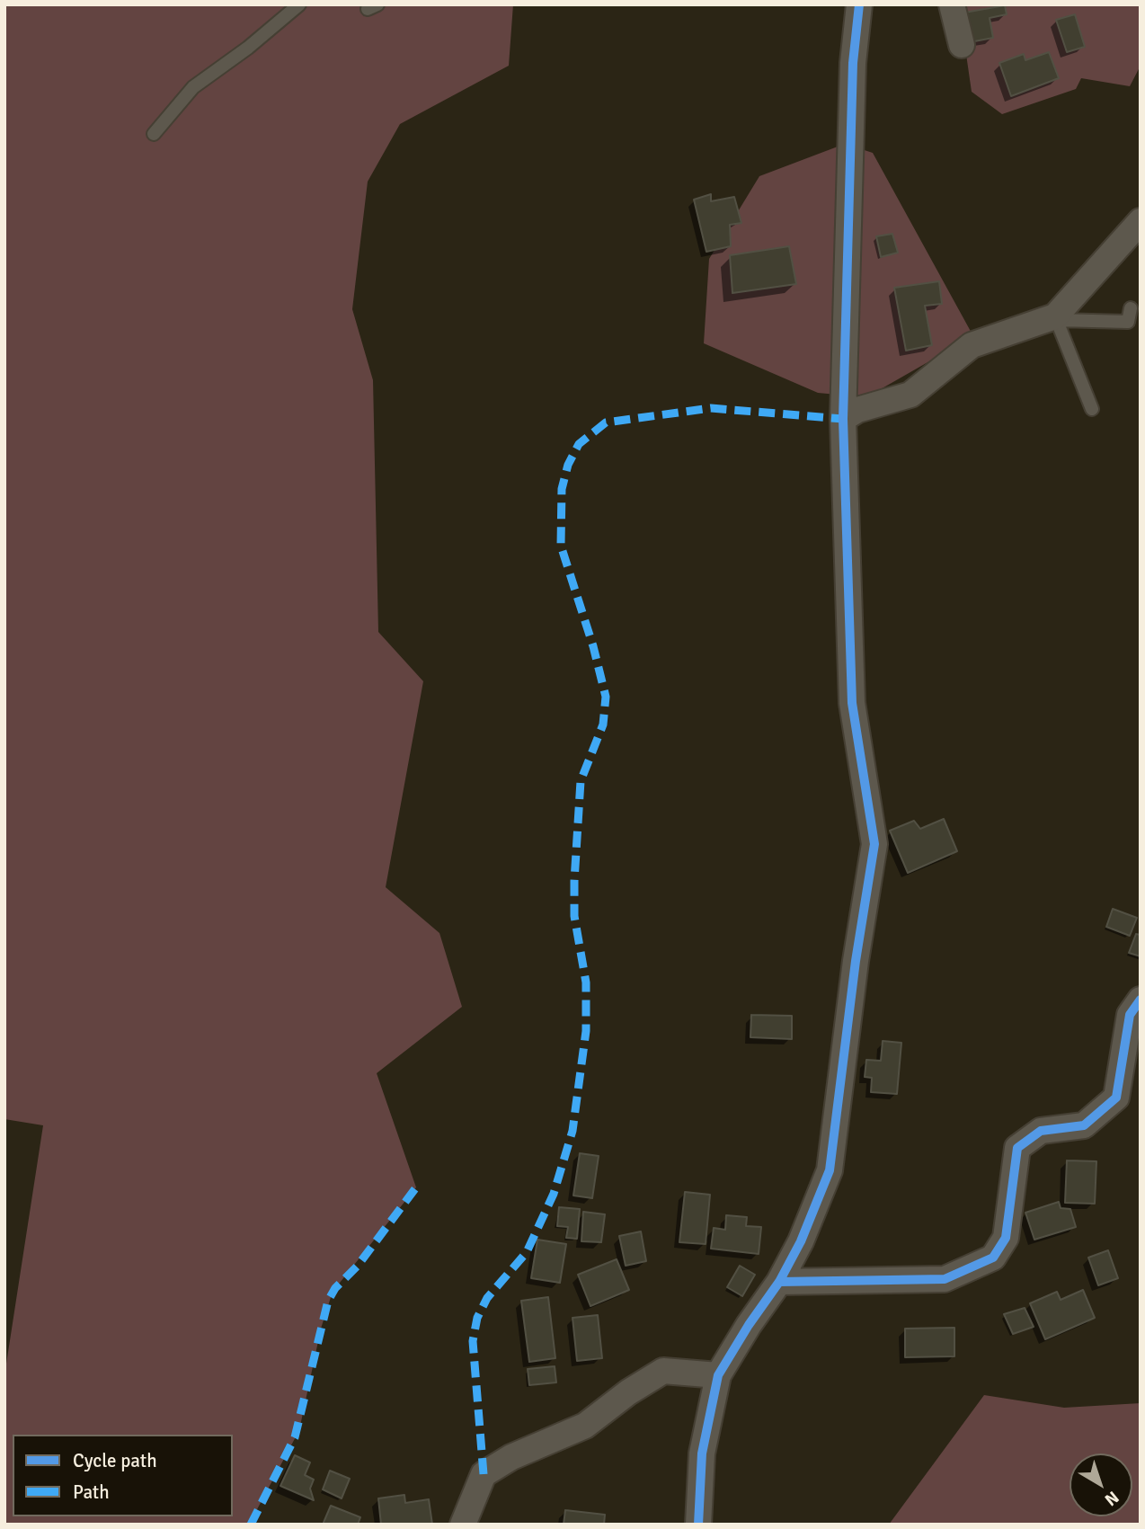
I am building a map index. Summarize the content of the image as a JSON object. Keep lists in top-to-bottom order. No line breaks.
{"legend":["Cycle path","Path"],"north":"bottom right"}
